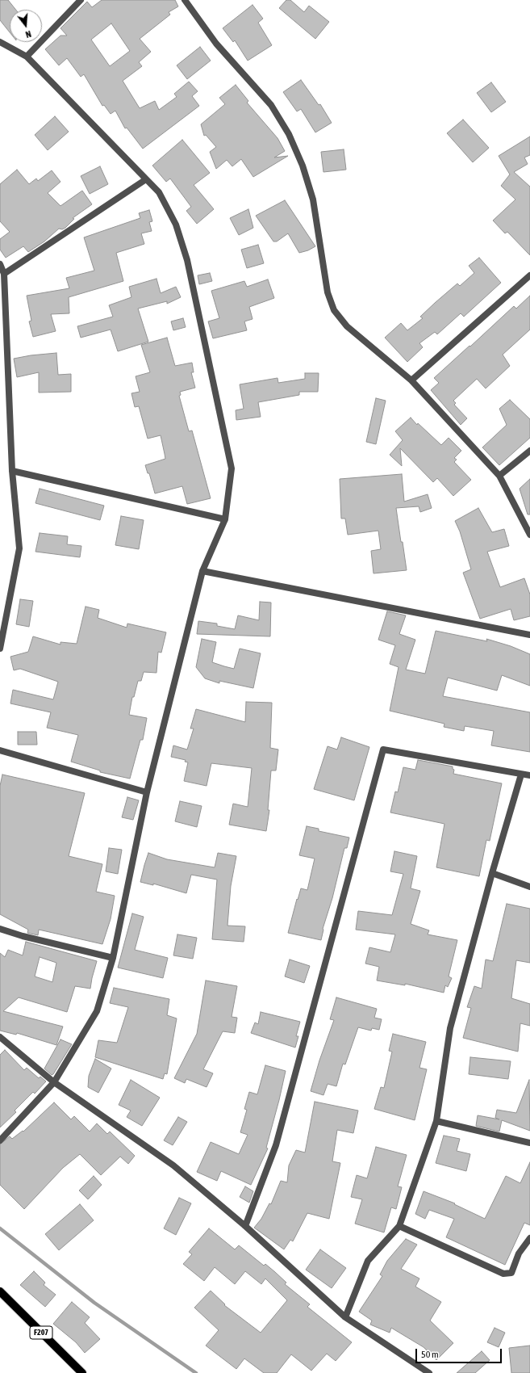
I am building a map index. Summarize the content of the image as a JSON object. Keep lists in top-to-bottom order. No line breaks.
{"streets":{"main road":["F207"]},"scale_bar":"50 m","north":"bottom"}
